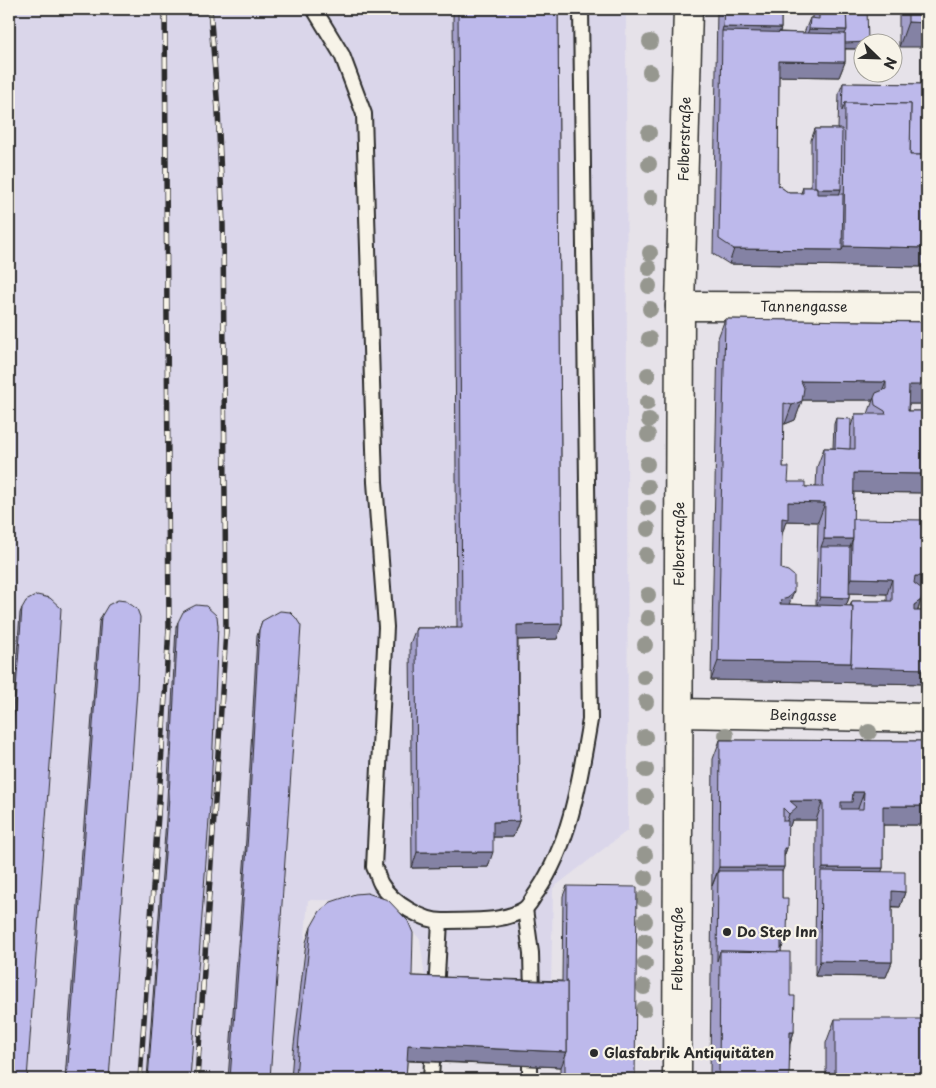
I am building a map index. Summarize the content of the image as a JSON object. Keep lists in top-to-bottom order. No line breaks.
{"streets":{"main road":["Felberstraße","Tannengasse","Beingasse"]},"crossings":[["Felberstraße","Tannengasse"],["Felberstraße","Beingasse"]],"places":["Do Step Inn","Glasfabrik Antiquitäten"],"north":"bottom right"}
